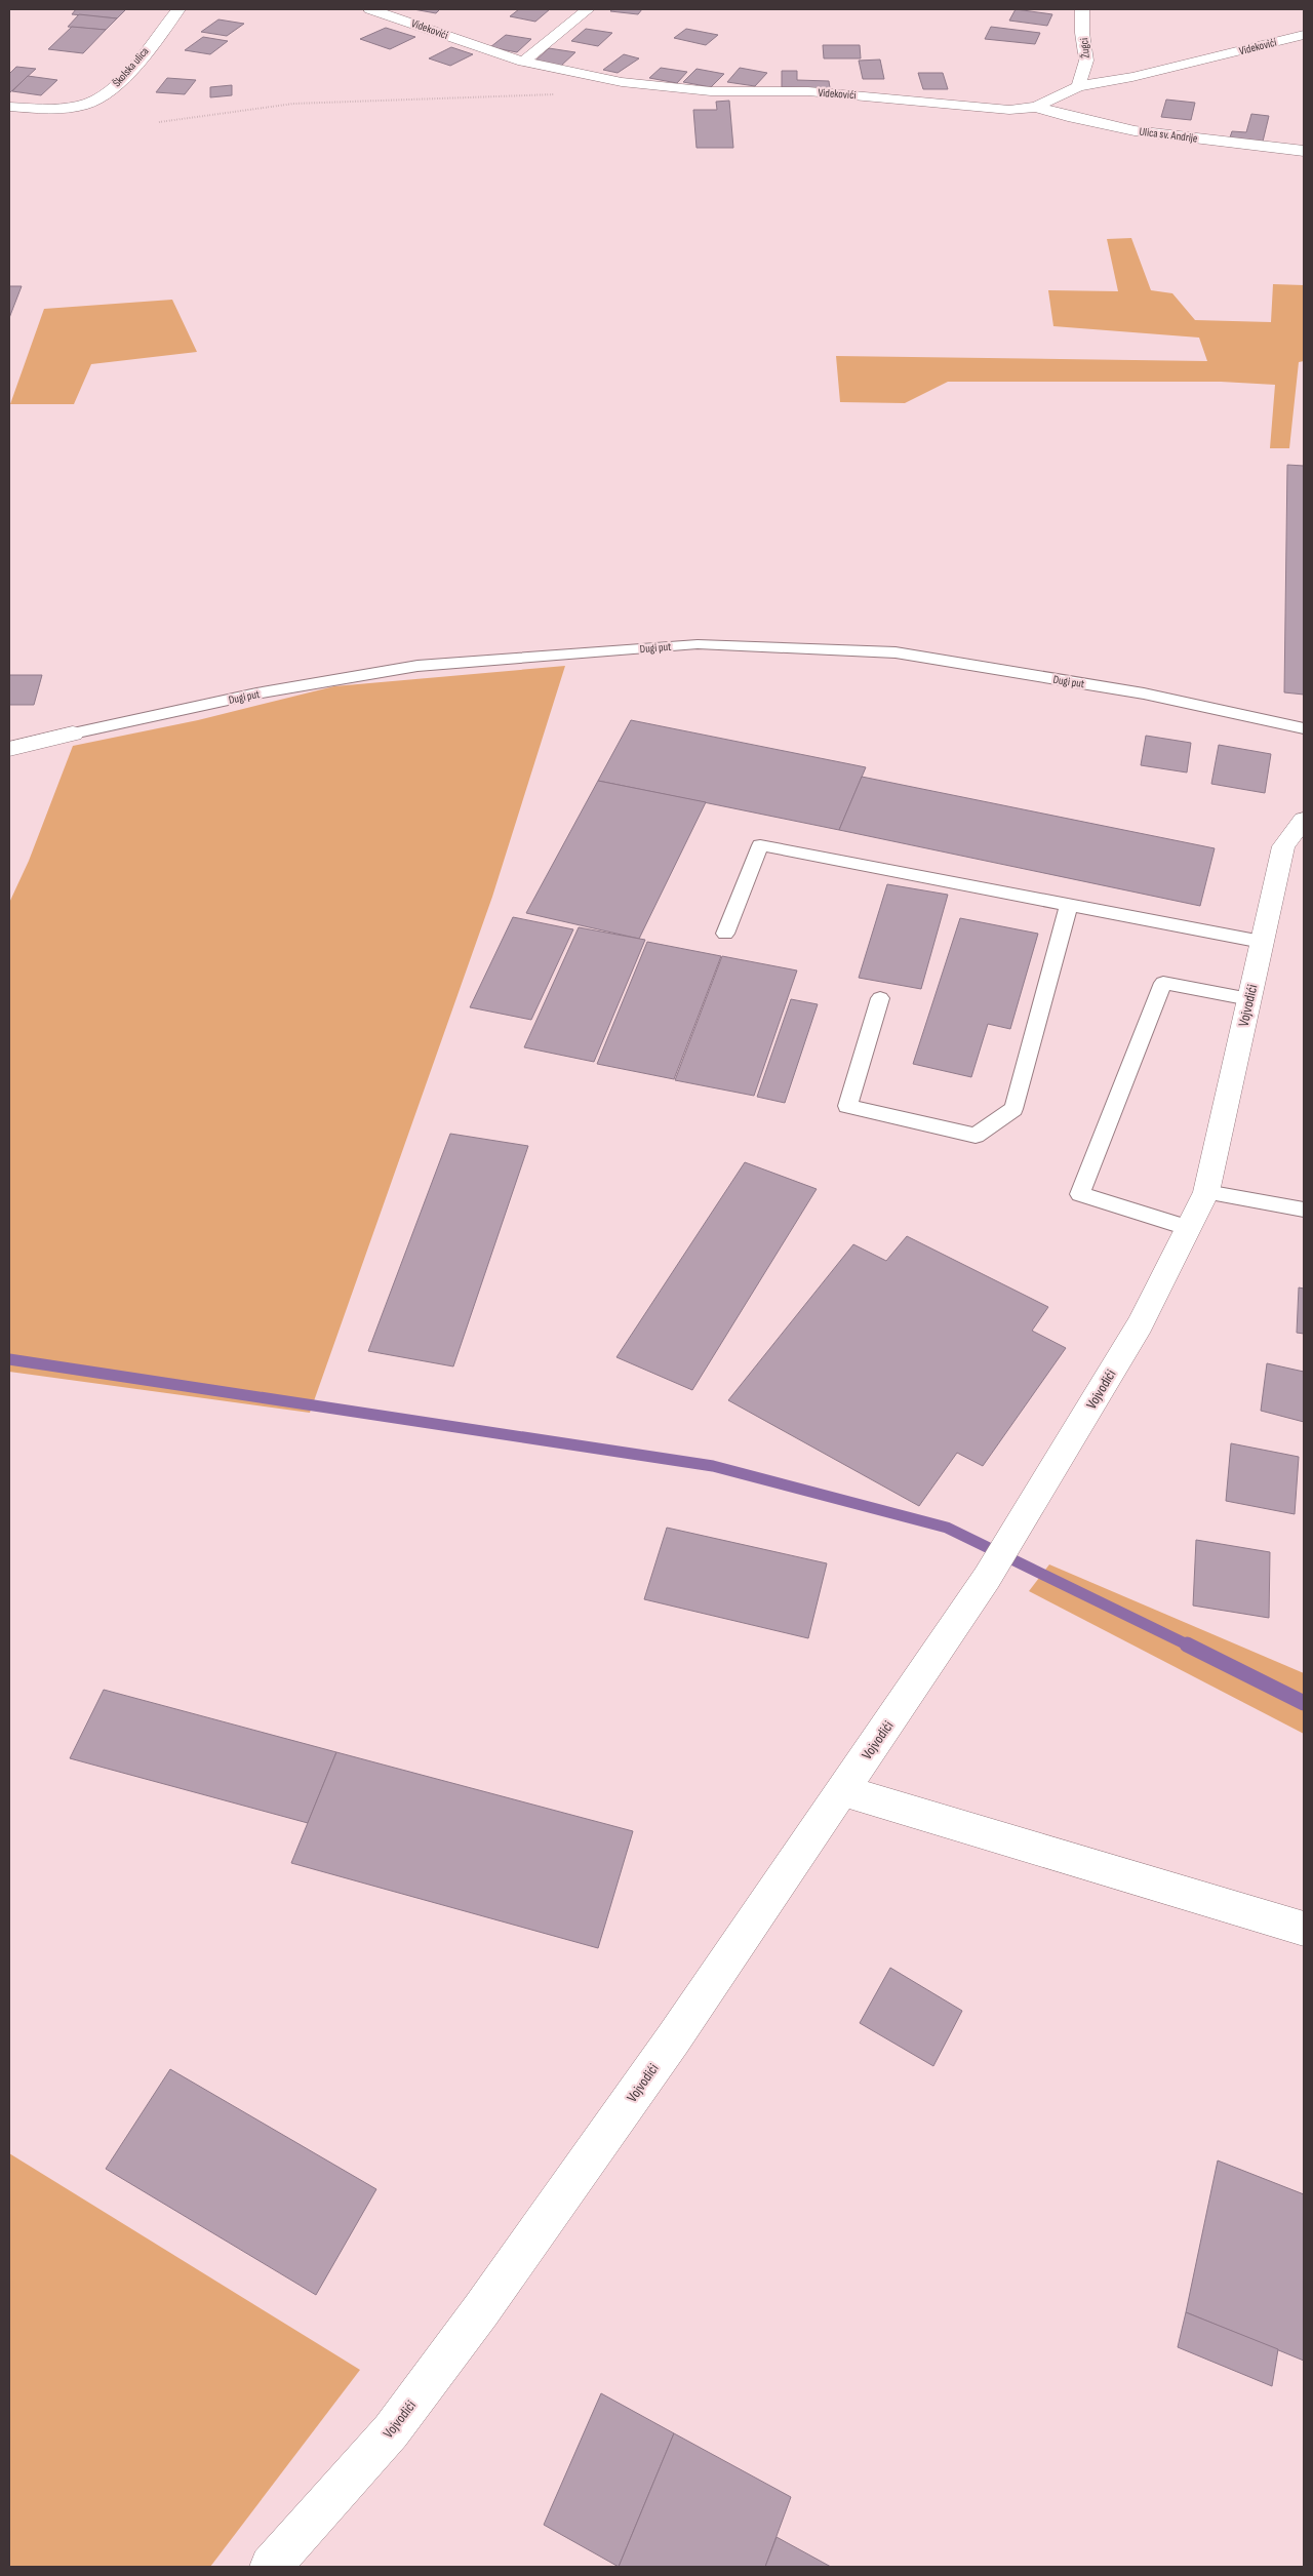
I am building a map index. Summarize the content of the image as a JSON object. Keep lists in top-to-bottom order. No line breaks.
{"streets":{"street":["Videkovići","Žugci","Školska ulica","Ulica sv. Andrije","Dugi put","Vojvodići"]},"crossings":[["Videkovići","Žugci"],["Videkovići","Ulica sv. Andrije"]]}
